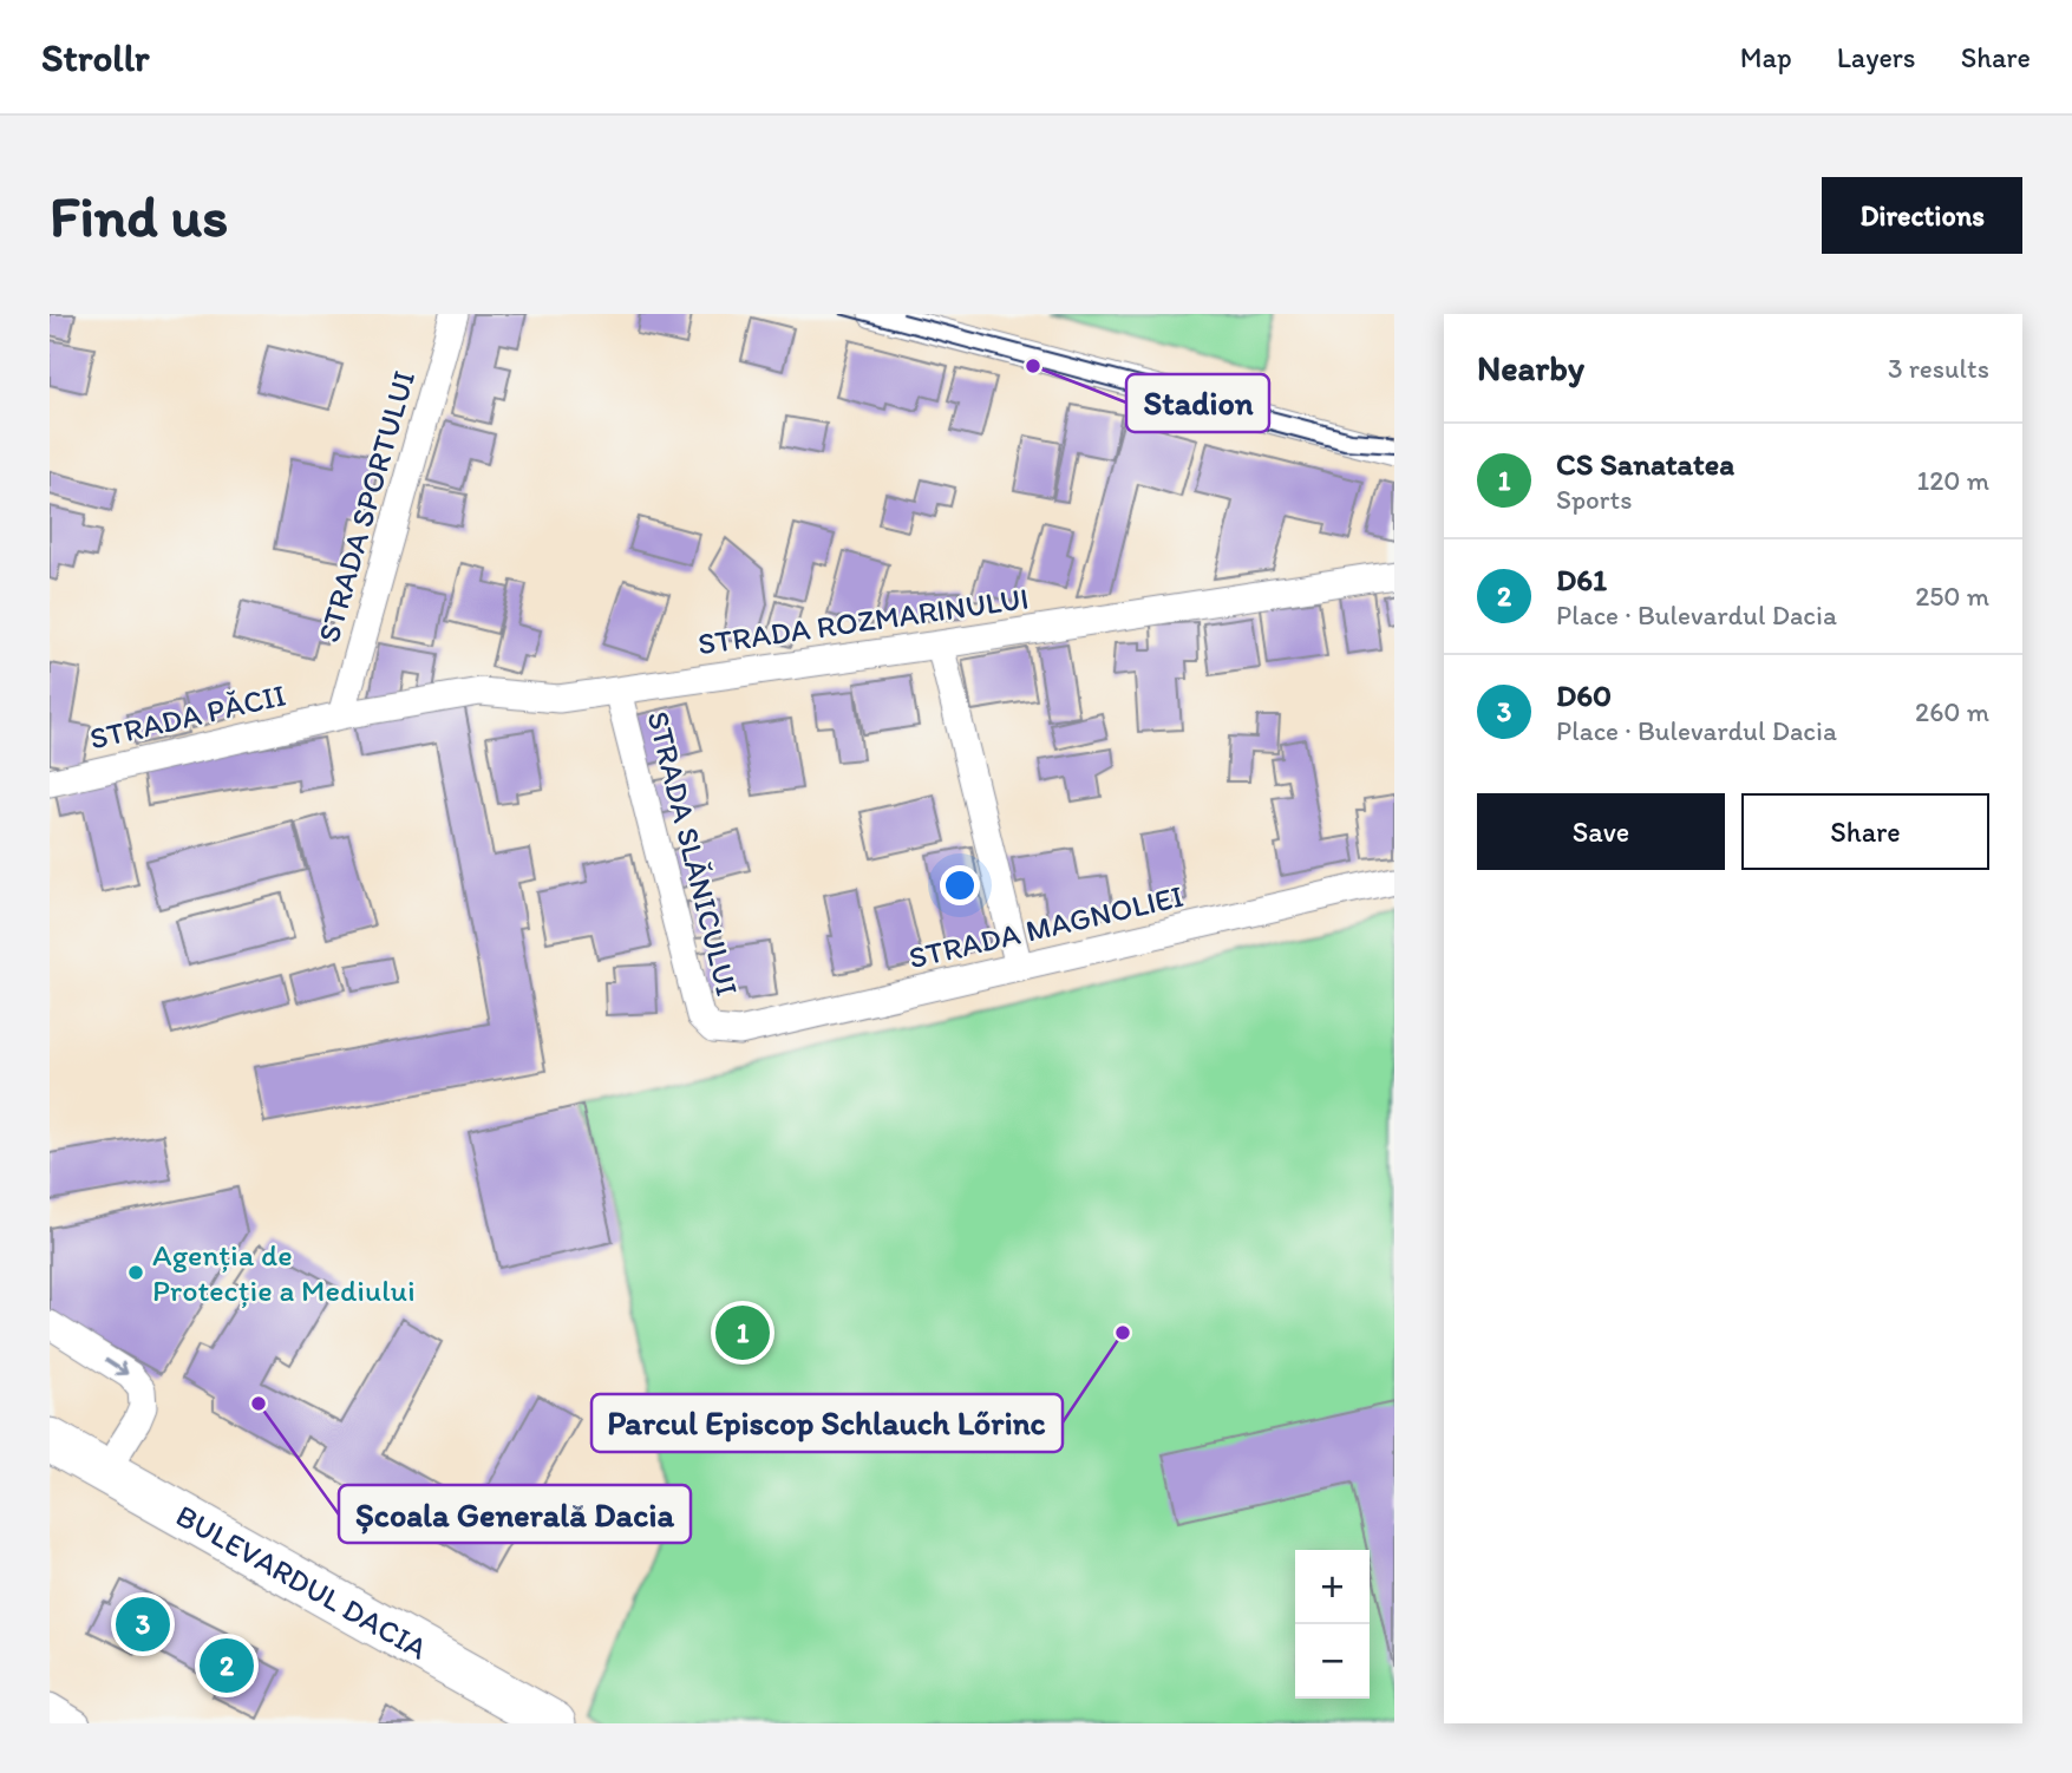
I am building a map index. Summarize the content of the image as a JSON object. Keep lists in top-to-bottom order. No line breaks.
{"streets":{"main road":["BULEVARDUL DACIA"],"street":["STRADA SPORTULUI","STRADA ROZMARINULUI","STRADA PĂCII","STRADA SLĂNICULUI","STRADA MAGNOLIEI"]},"crossings":[["STRADA SPORTULUI","STRADA ROZMARINULUI"],["STRADA SPORTULUI","STRADA PĂCII"],["STRADA ROZMARINULUI","STRADA PĂCII"],["STRADA ROZMARINULUI","STRADA SLĂNICULUI"],["STRADA SLĂNICULUI","STRADA MAGNOLIEI"]],"places":["Stadion","Agenția de Protecție a Mediului","Parcul Episcop Schlauch Lőrinc","Școala Generală Dacia"],"page":{"header":"Strollr","nav":["Map","Layers","Share"],"buttons":["Directions",["Save","Share"]],"title":"Find us","heading":["Nearby","3 results"],"list":[{"mark":"1","name":"CS Sanatatea","note":"Sports","value":"120 m"},{"mark":"2","name":"D61","note":"Place · Bulevardul Dacia","value":"250 m"},{"mark":"3","name":"D60","note":"Place · Bulevardul Dacia","value":"260 m"}],"pins":["1","3","2"],"map_buttons":["+","−"]}}
